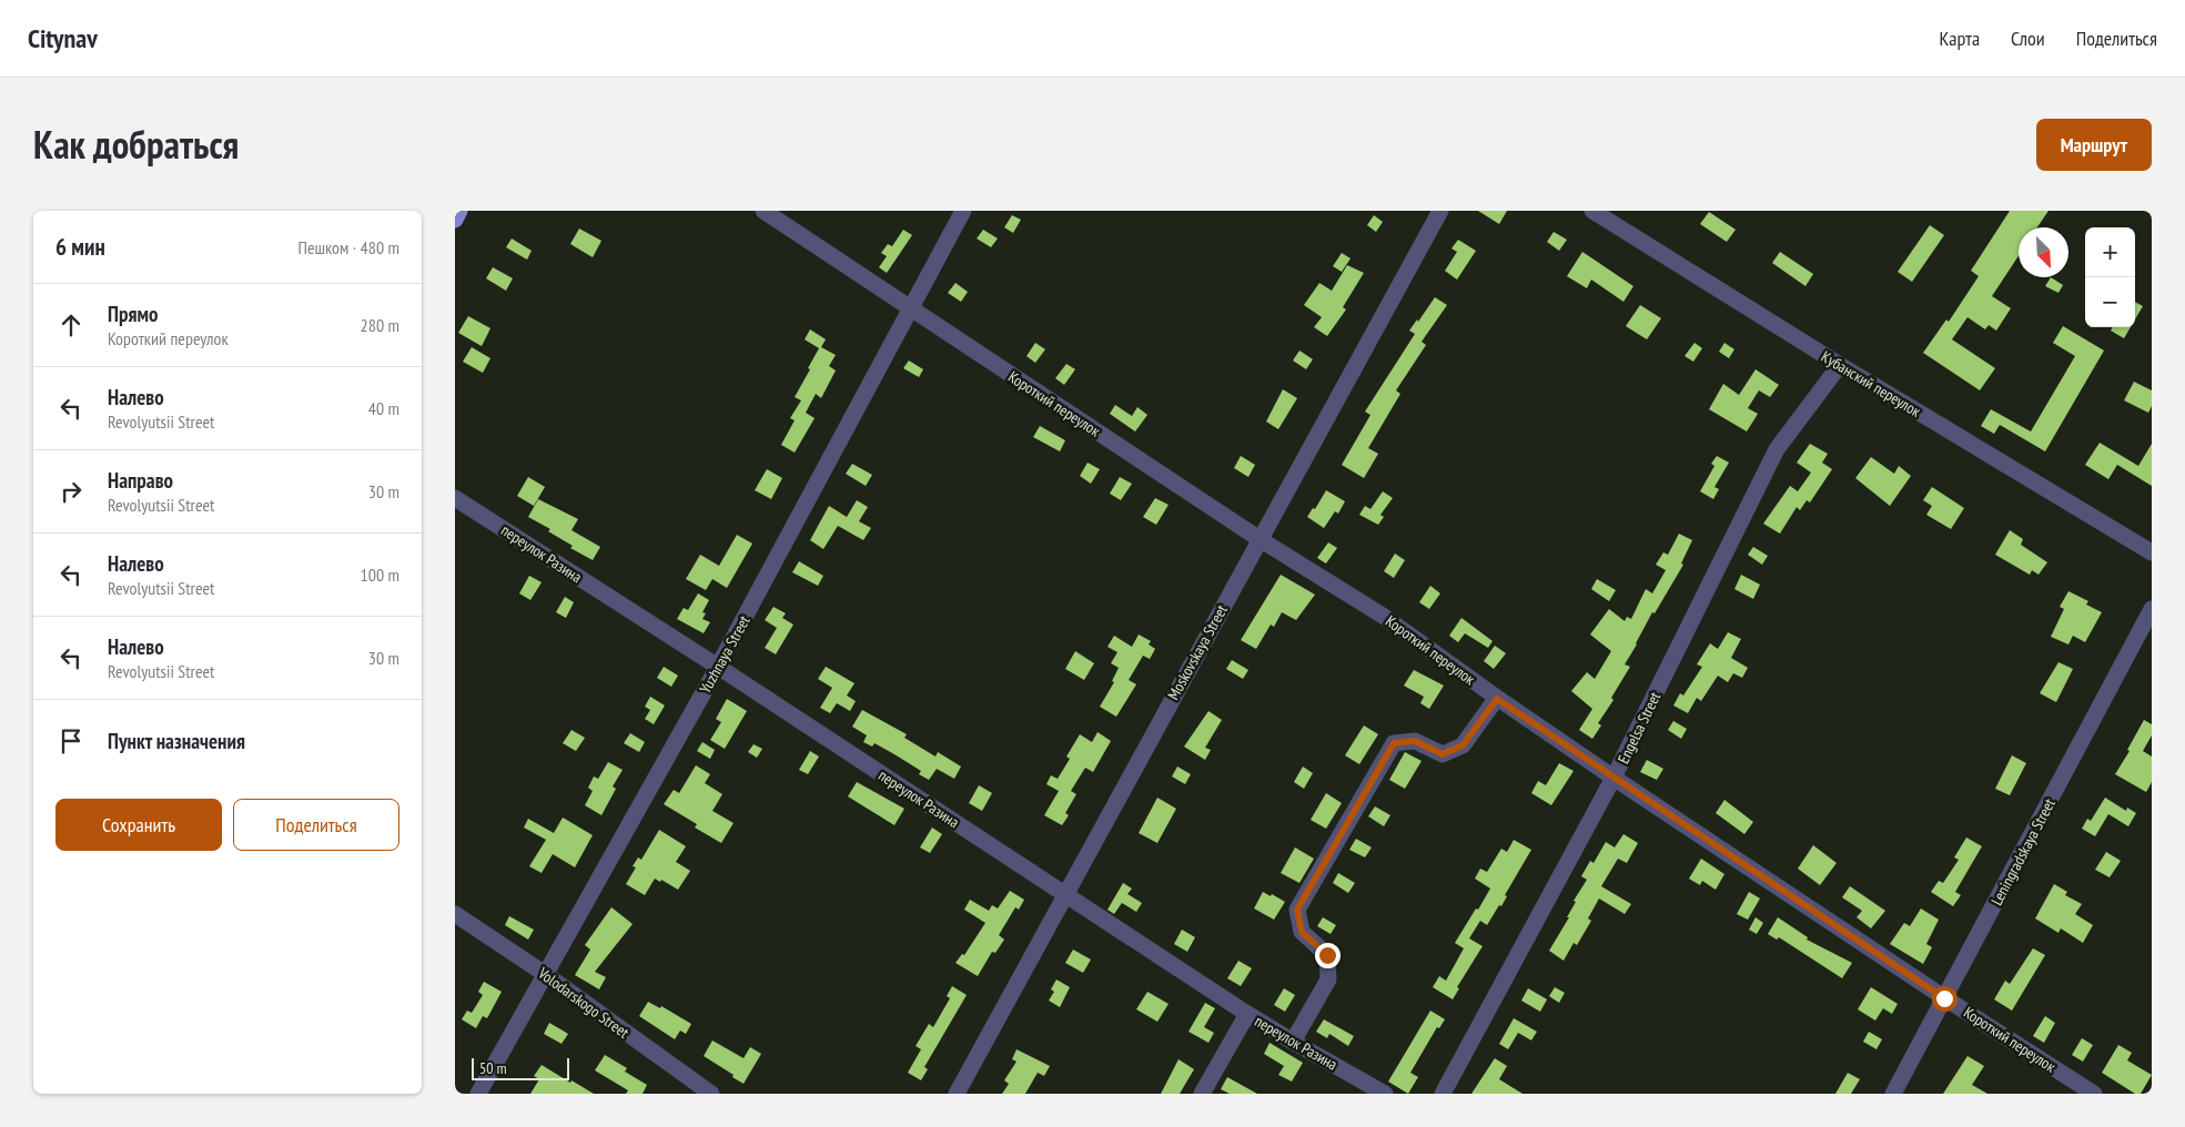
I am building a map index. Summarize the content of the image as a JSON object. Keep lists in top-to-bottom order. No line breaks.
{"streets":{"street":["Кубанский переулок","Короткий переулок","переулок Разина","Moskovskaya Street","Yuzhnaya Street","Engelsa Street","Leningradskaya Street","Volodarskogo Street"]},"crossings":[["Кубанский переулок","Engelsa Street"],["Короткий переулок","Moskovskaya Street"],["Короткий переулок","Yuzhnaya Street"],["Короткий переулок","Engelsa Street"],["Короткий переулок","Leningradskaya Street"],["переулок Разина","Moskovskaya Street"],["переулок Разина","Yuzhnaya Street"],["Yuzhnaya Street","Volodarskogo Street"]],"scale_bar":"50 m","north":"bottom right","page":{"header":"Citynav","nav":["Карта","Слои","Поделиться"],"title":"Как добраться","buttons":["Маршрут",["Сохранить","Поделиться"]],"heading":["6 мин","Пешком · 480 m"],"map_buttons":["+","−"],"list":[["Прямо","Короткий переулок","280 m"],["Налево","Revolyutsii Street","40 m"],["Направо","Revolyutsii Street","30 m"],["Налево","Revolyutsii Street","100 m"],["Налево","Revolyutsii Street","30 m"],"Пункт назначения"],"scale":"50 m"}}
